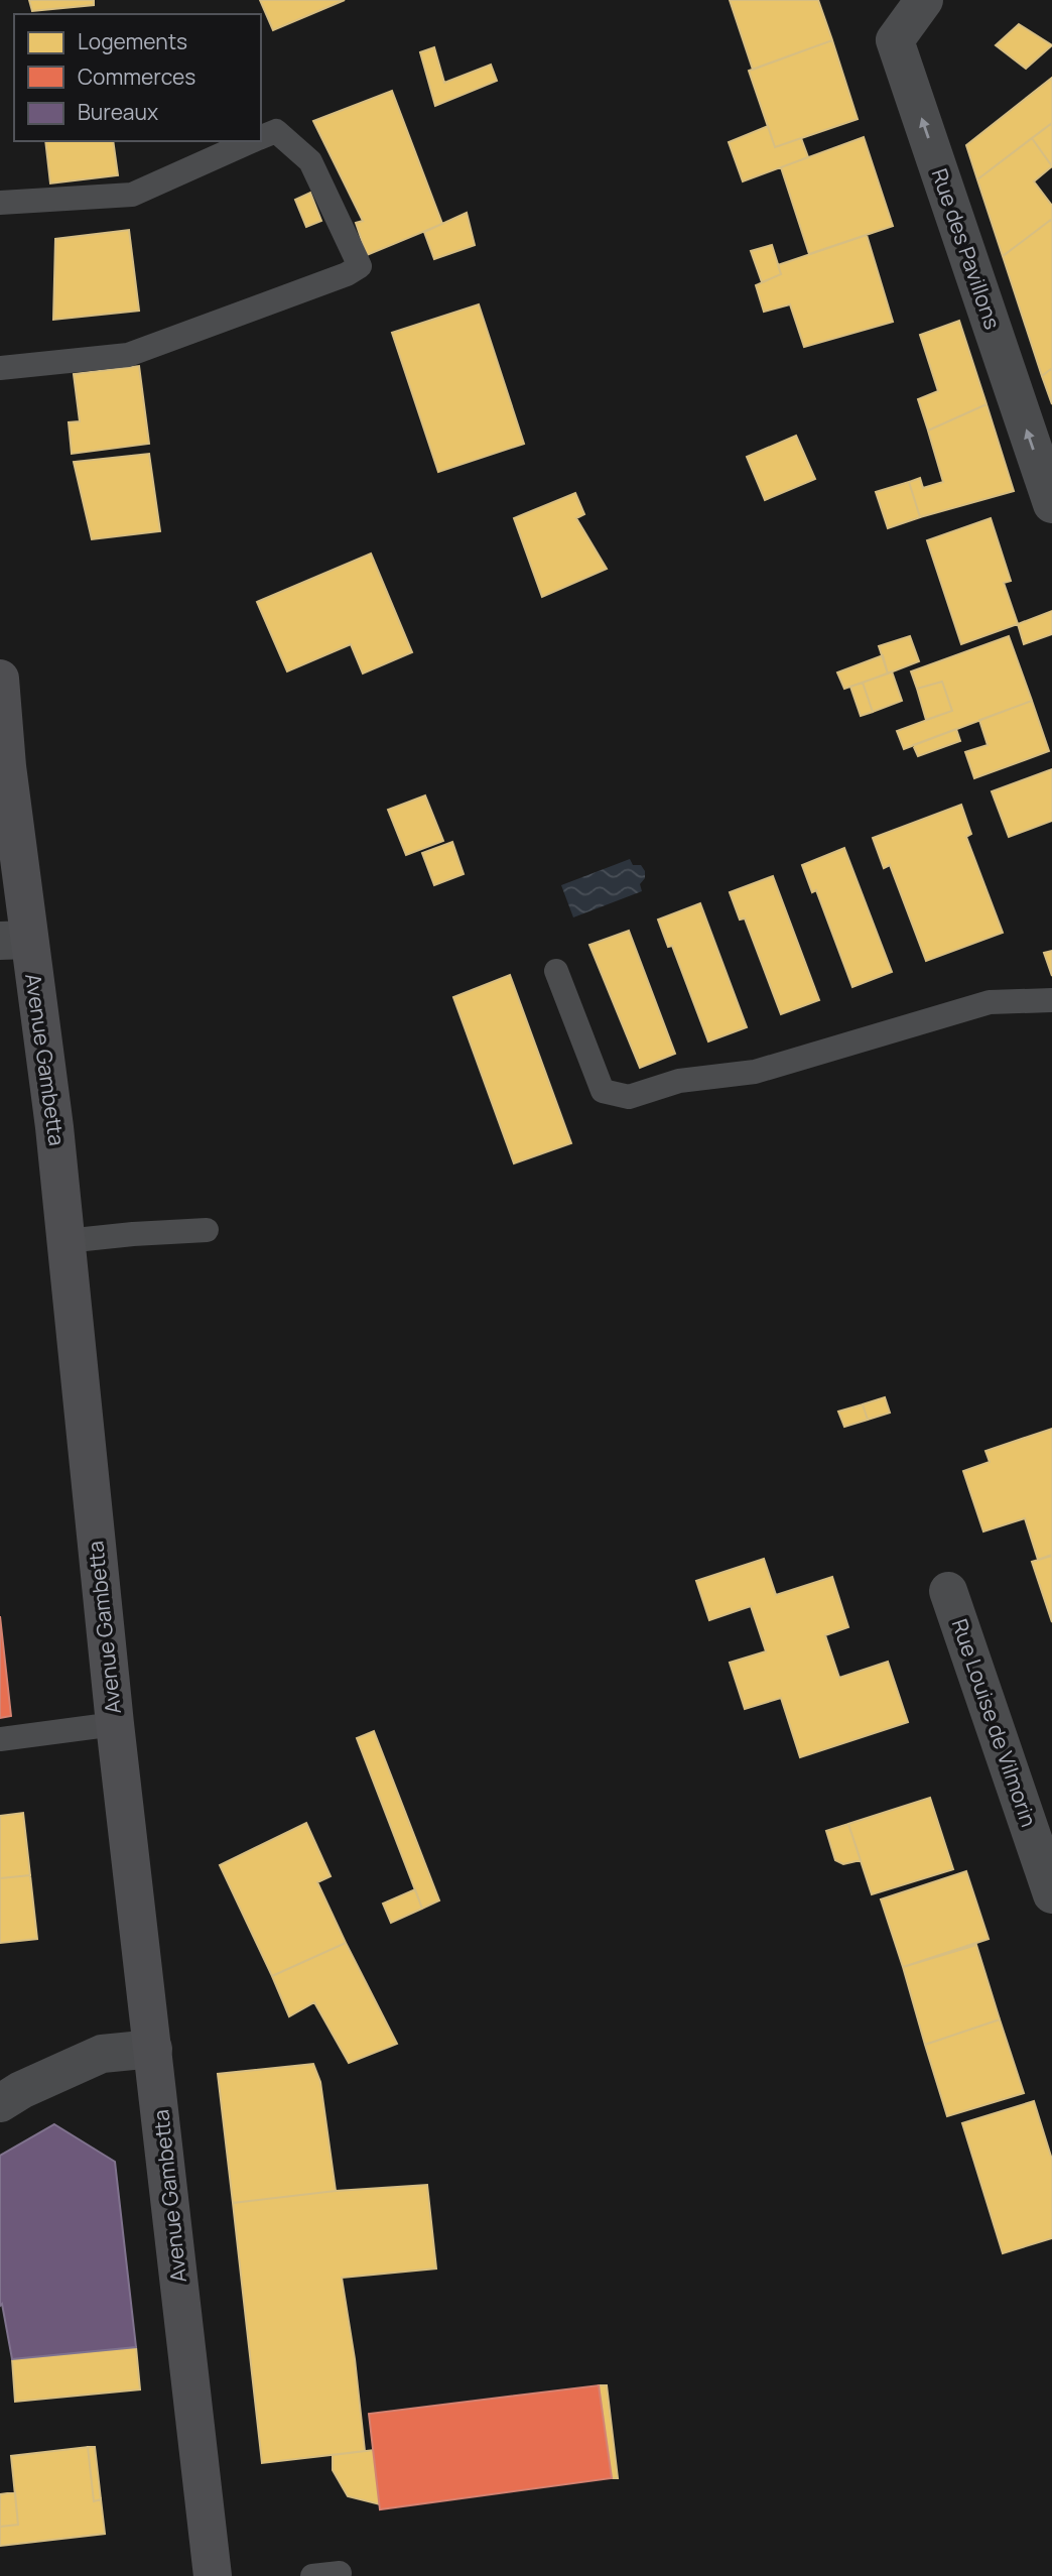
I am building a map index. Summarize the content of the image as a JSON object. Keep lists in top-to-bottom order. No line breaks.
{"streets":{"main road":["Avenue Gambetta"],"street":["Rue des Pavillons","Rue Louise de Vilmorin"]},"one_way":["Rue des Pavillons"],"legend":["Logements","Commerces","Bureaux"]}
